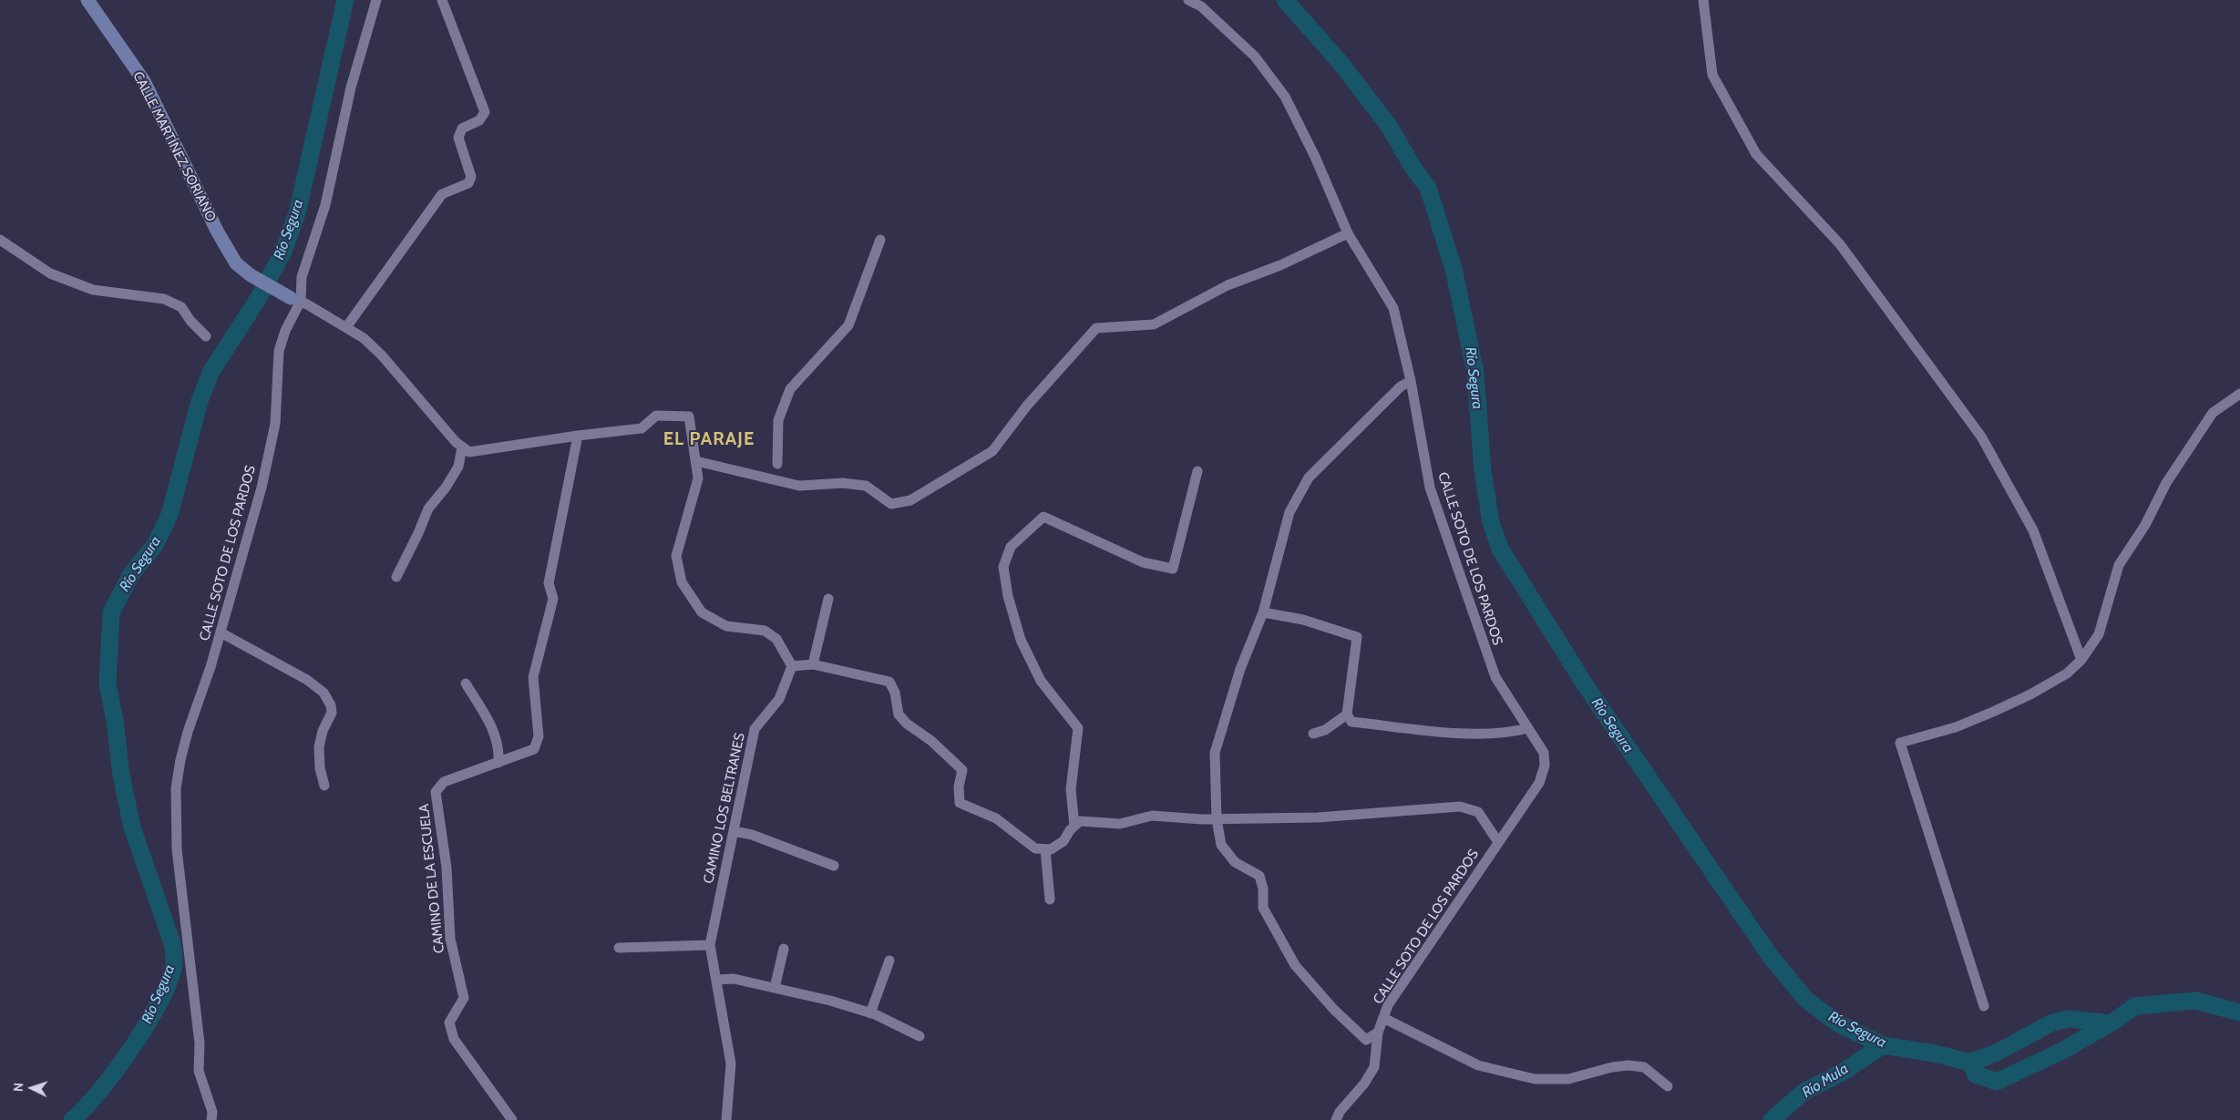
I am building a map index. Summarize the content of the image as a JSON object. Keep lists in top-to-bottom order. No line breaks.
{"streets":{"street":["CALLE MARTÍNEZ SORIANO","CALLE SOTO DE LOS PARDOS","CAMINO LOS BELTRANES","CAMINO DE LA ESCUELA"]},"crossings":[["CALLE MARTÍNEZ SORIANO","CALLE SOTO DE LOS PARDOS"]],"districts":["EL PARAJE"],"water":["Río Segura","Río Mula"],"north":"left"}
